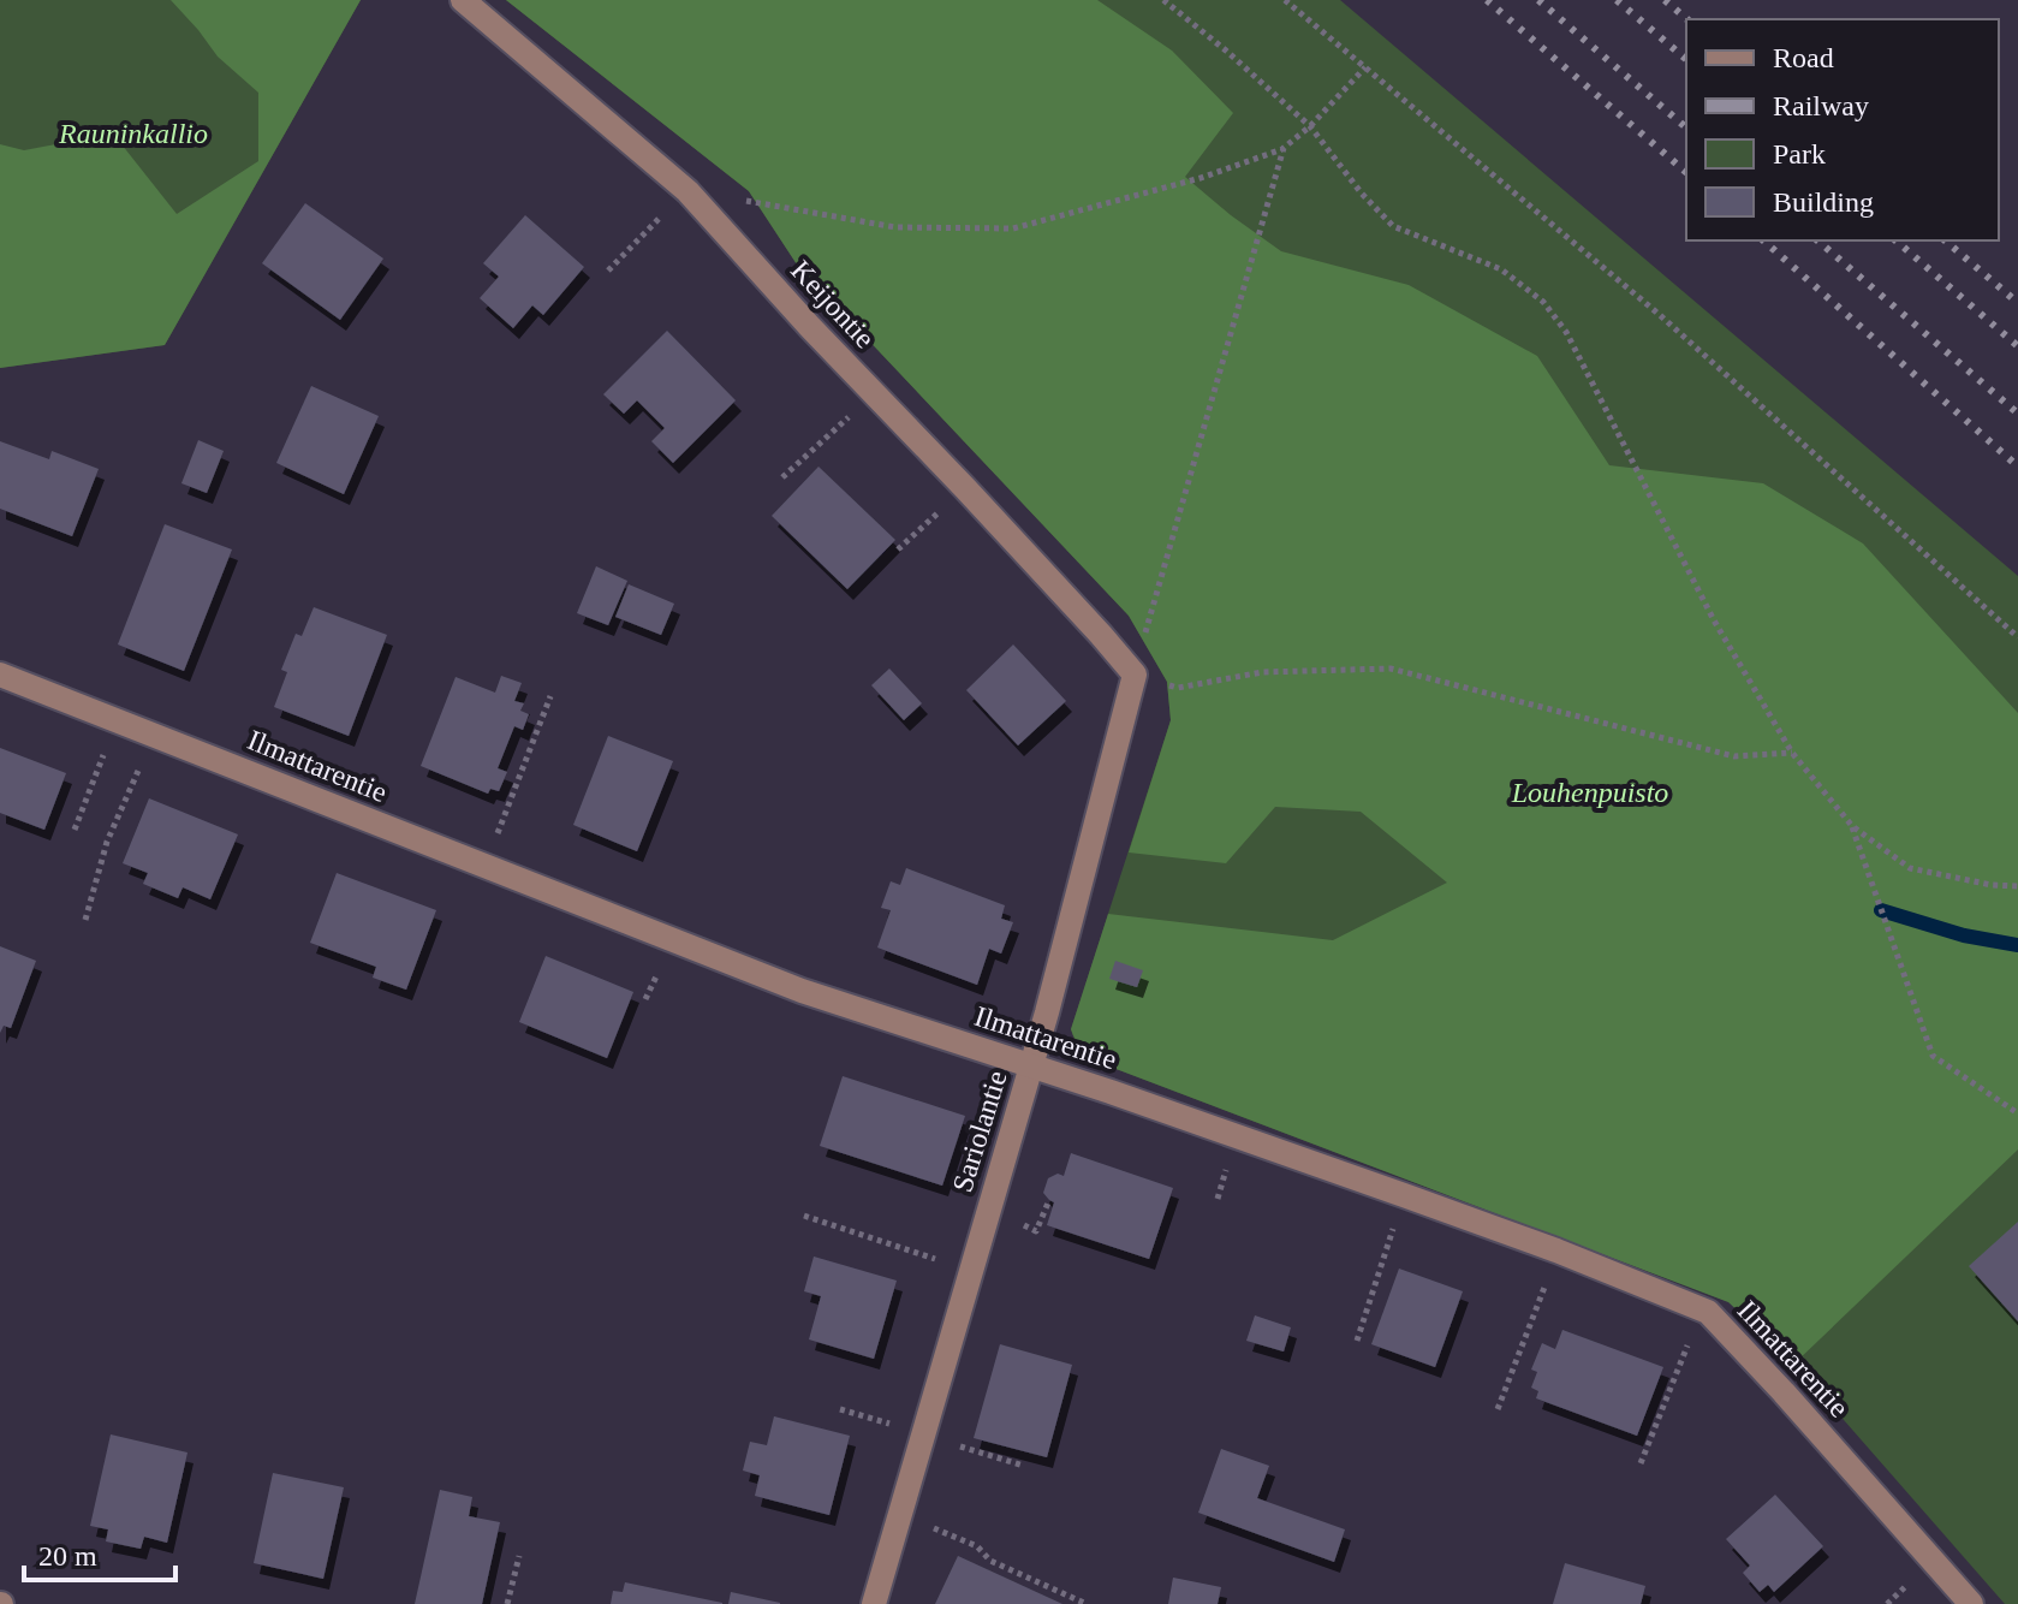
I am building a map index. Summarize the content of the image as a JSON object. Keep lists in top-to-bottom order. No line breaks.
{"streets":{"street":["Keijontie","Ilmattarentie","Sariolantie"]},"crossings":[["Keijontie","Sariolantie"],["Ilmattarentie","Sariolantie"]],"parks":["Rauninkallio","Louhenpuisto"],"legend":["Road","Railway","Park","Building"],"scale_bar":"20 m"}
